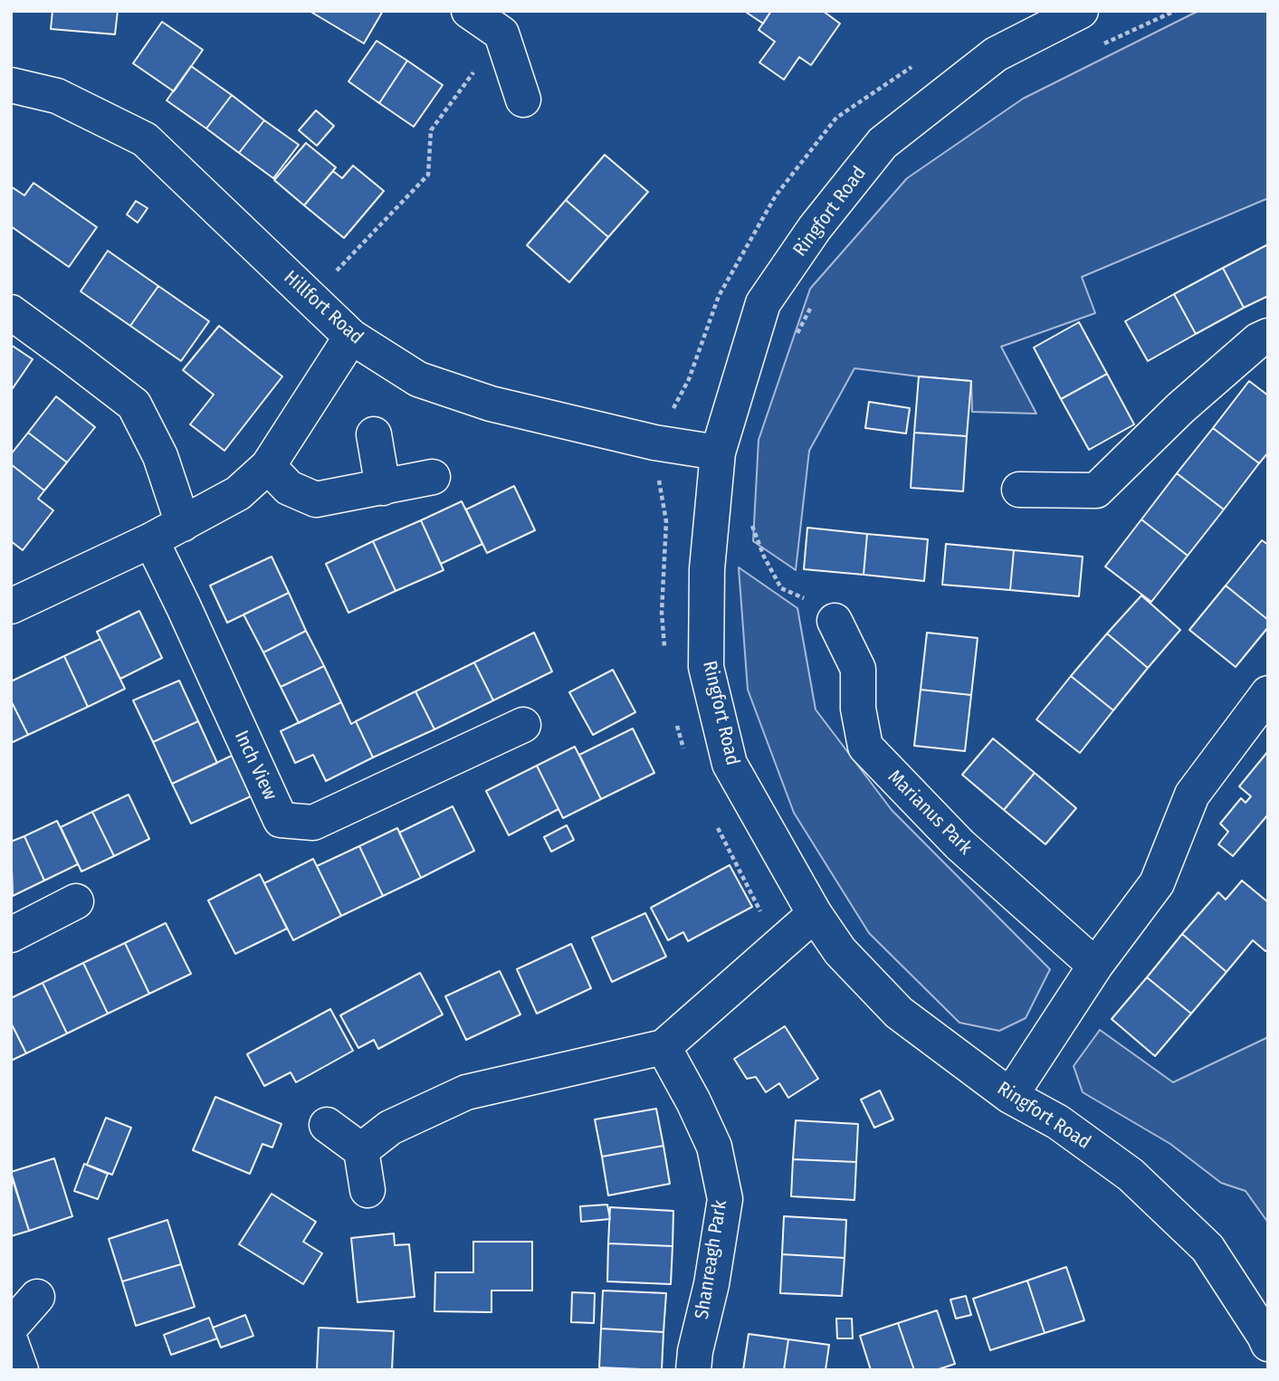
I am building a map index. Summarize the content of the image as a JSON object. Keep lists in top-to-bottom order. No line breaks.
{"streets":{"street":["Ringfort Road","Hillfort Road","Inch View","Marianus Park","Shanreagh Park"]},"crossings":[["Ringfort Road","Hillfort Road"]]}
